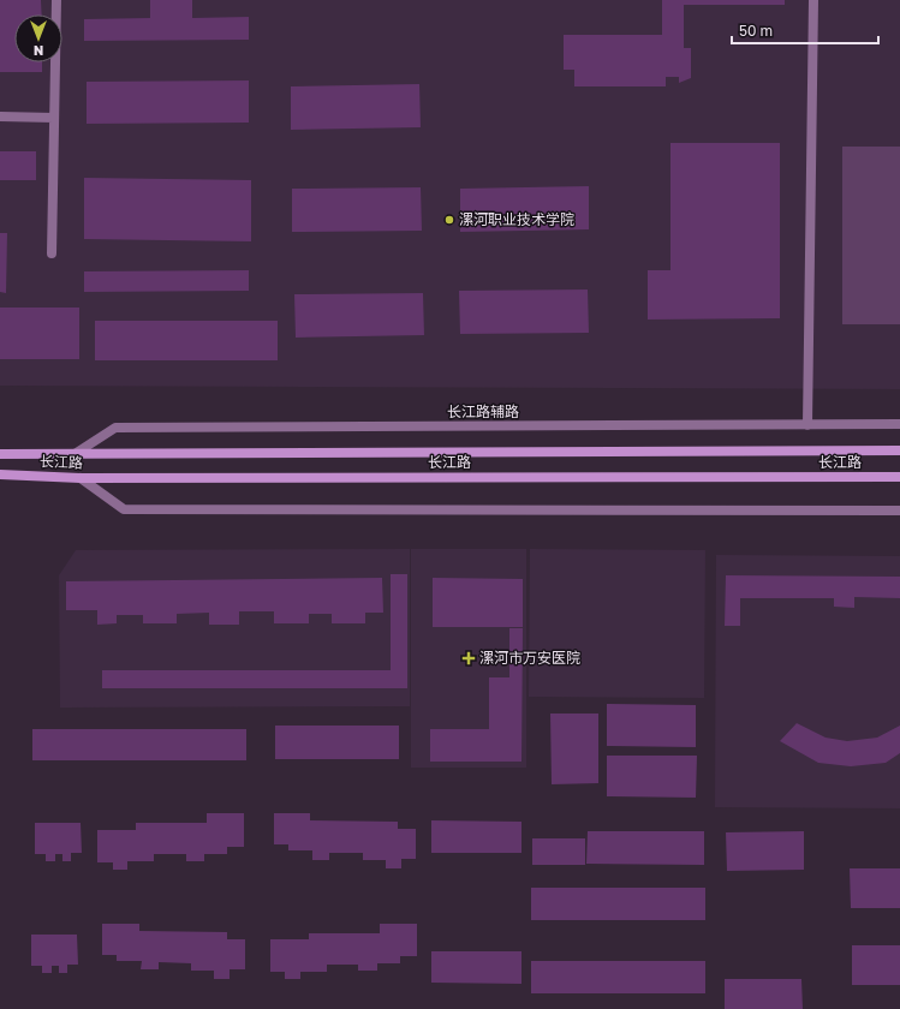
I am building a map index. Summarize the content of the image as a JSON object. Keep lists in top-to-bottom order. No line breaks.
{"streets":{"main road":["长江路"],"street":["长江路辅路"]},"crossings":[["长江路辅路","长江路"]],"places":{"other":["漯河职业技术学院"],"health":["漯河市万安医院"]},"scale_bar":"50 m","north":"bottom"}
